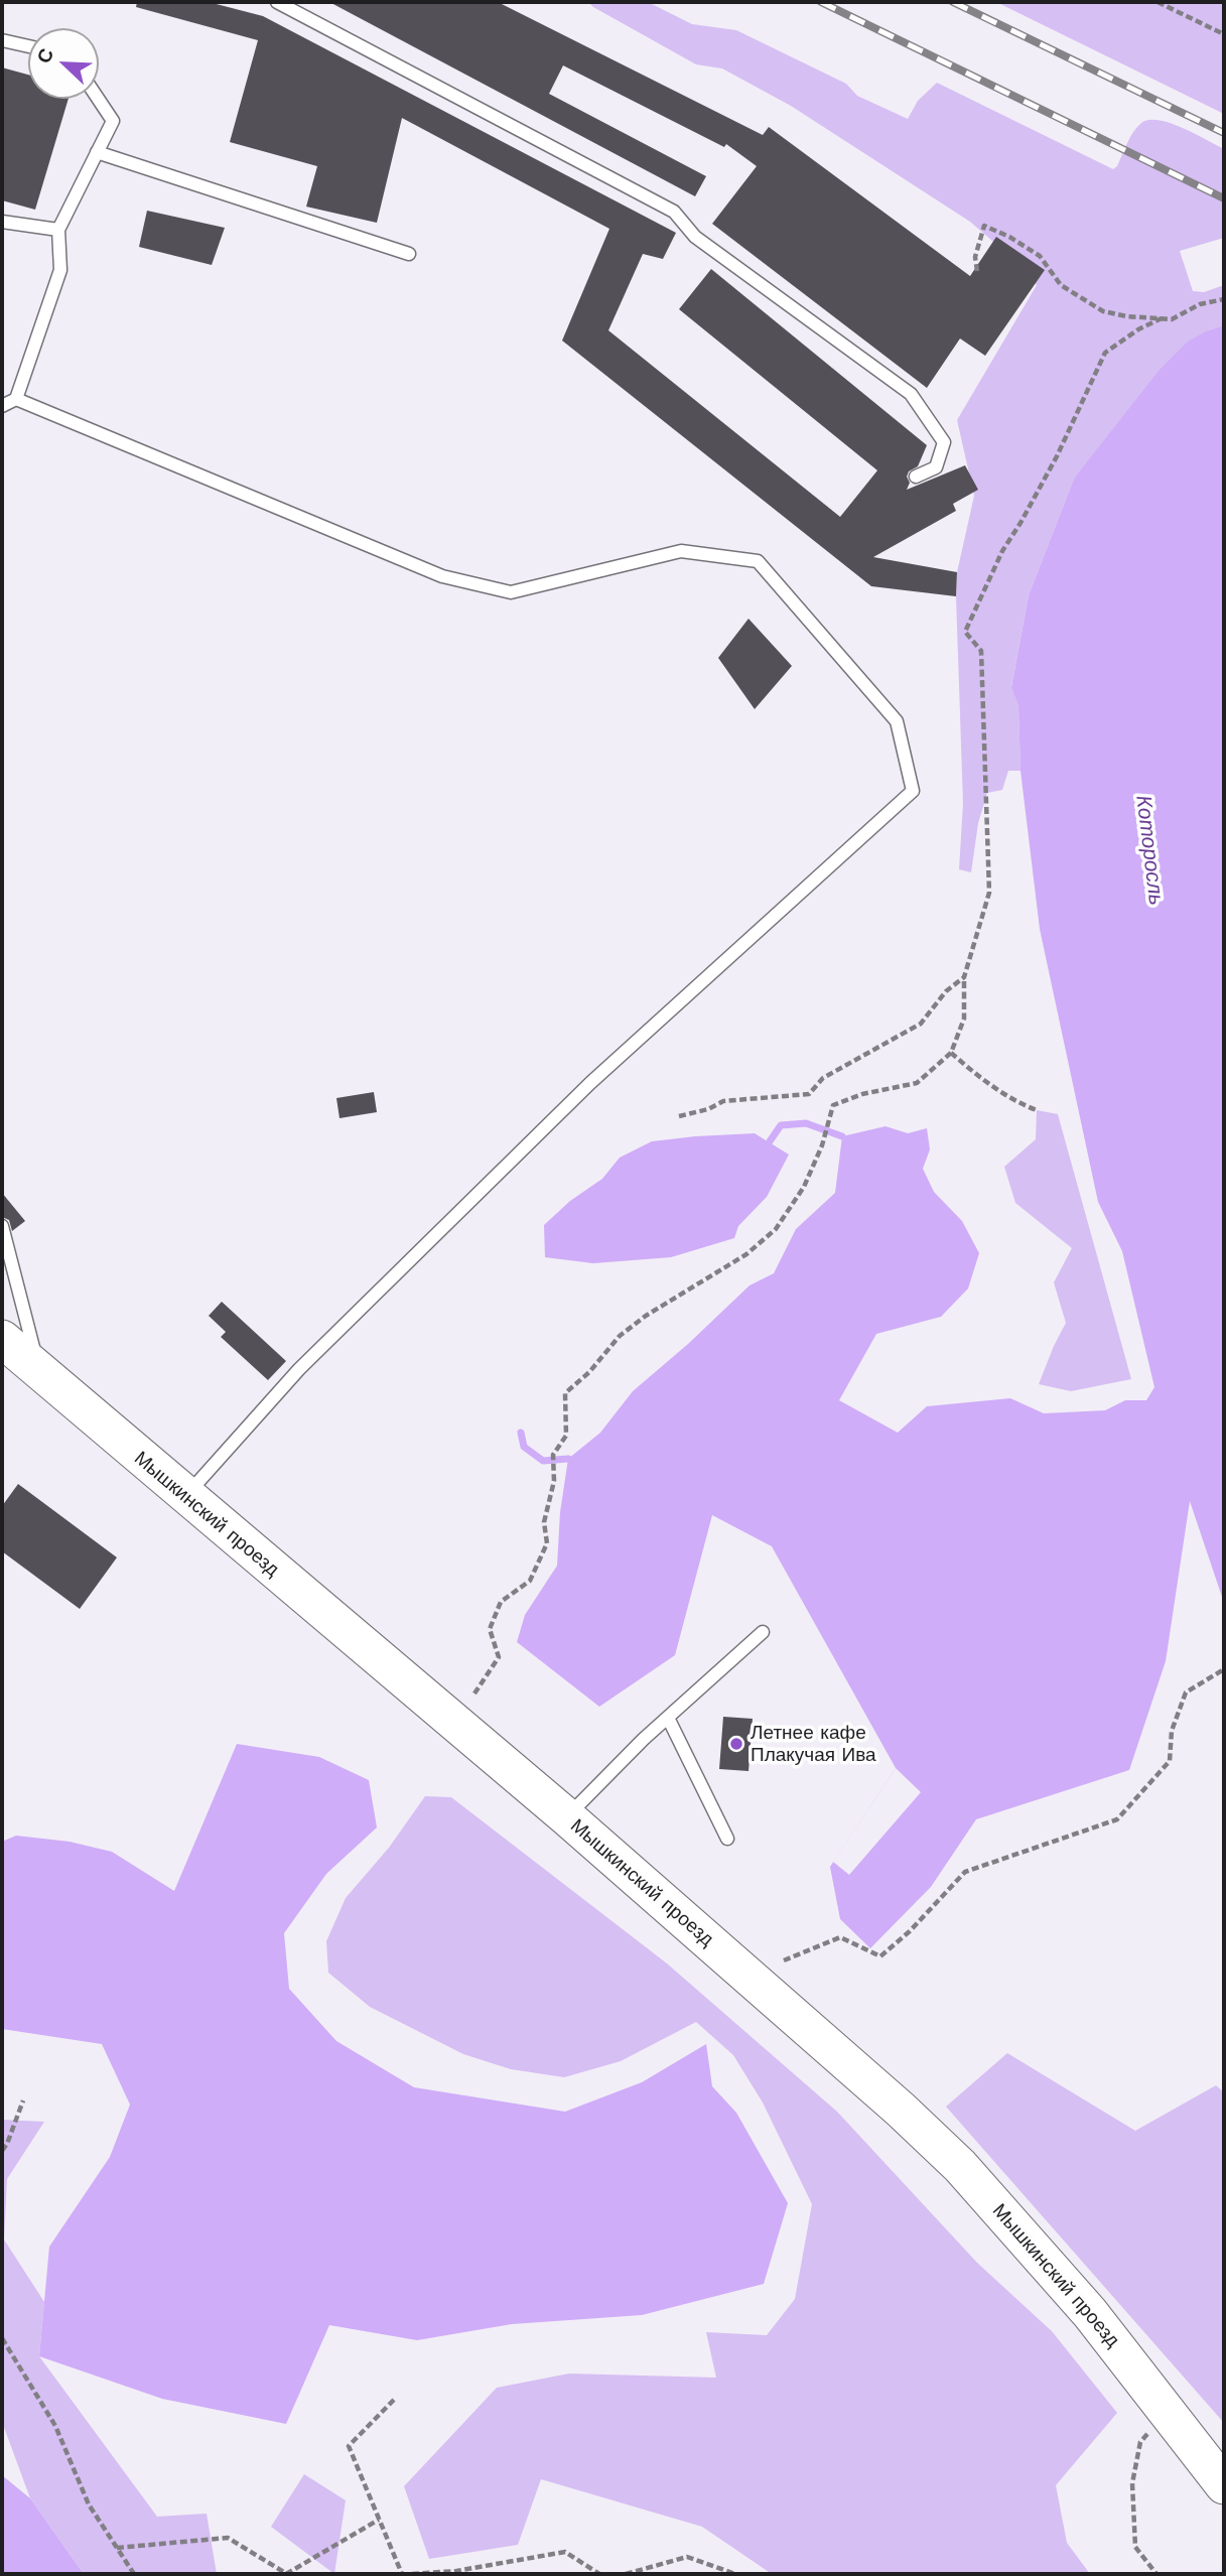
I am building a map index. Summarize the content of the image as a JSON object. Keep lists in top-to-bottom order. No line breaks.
{"streets":{"main road":["Мышкинский проезд"]},"water":["Которосль"],"places":["Летнее кафе Плакучая Ива"],"north":"top left"}
